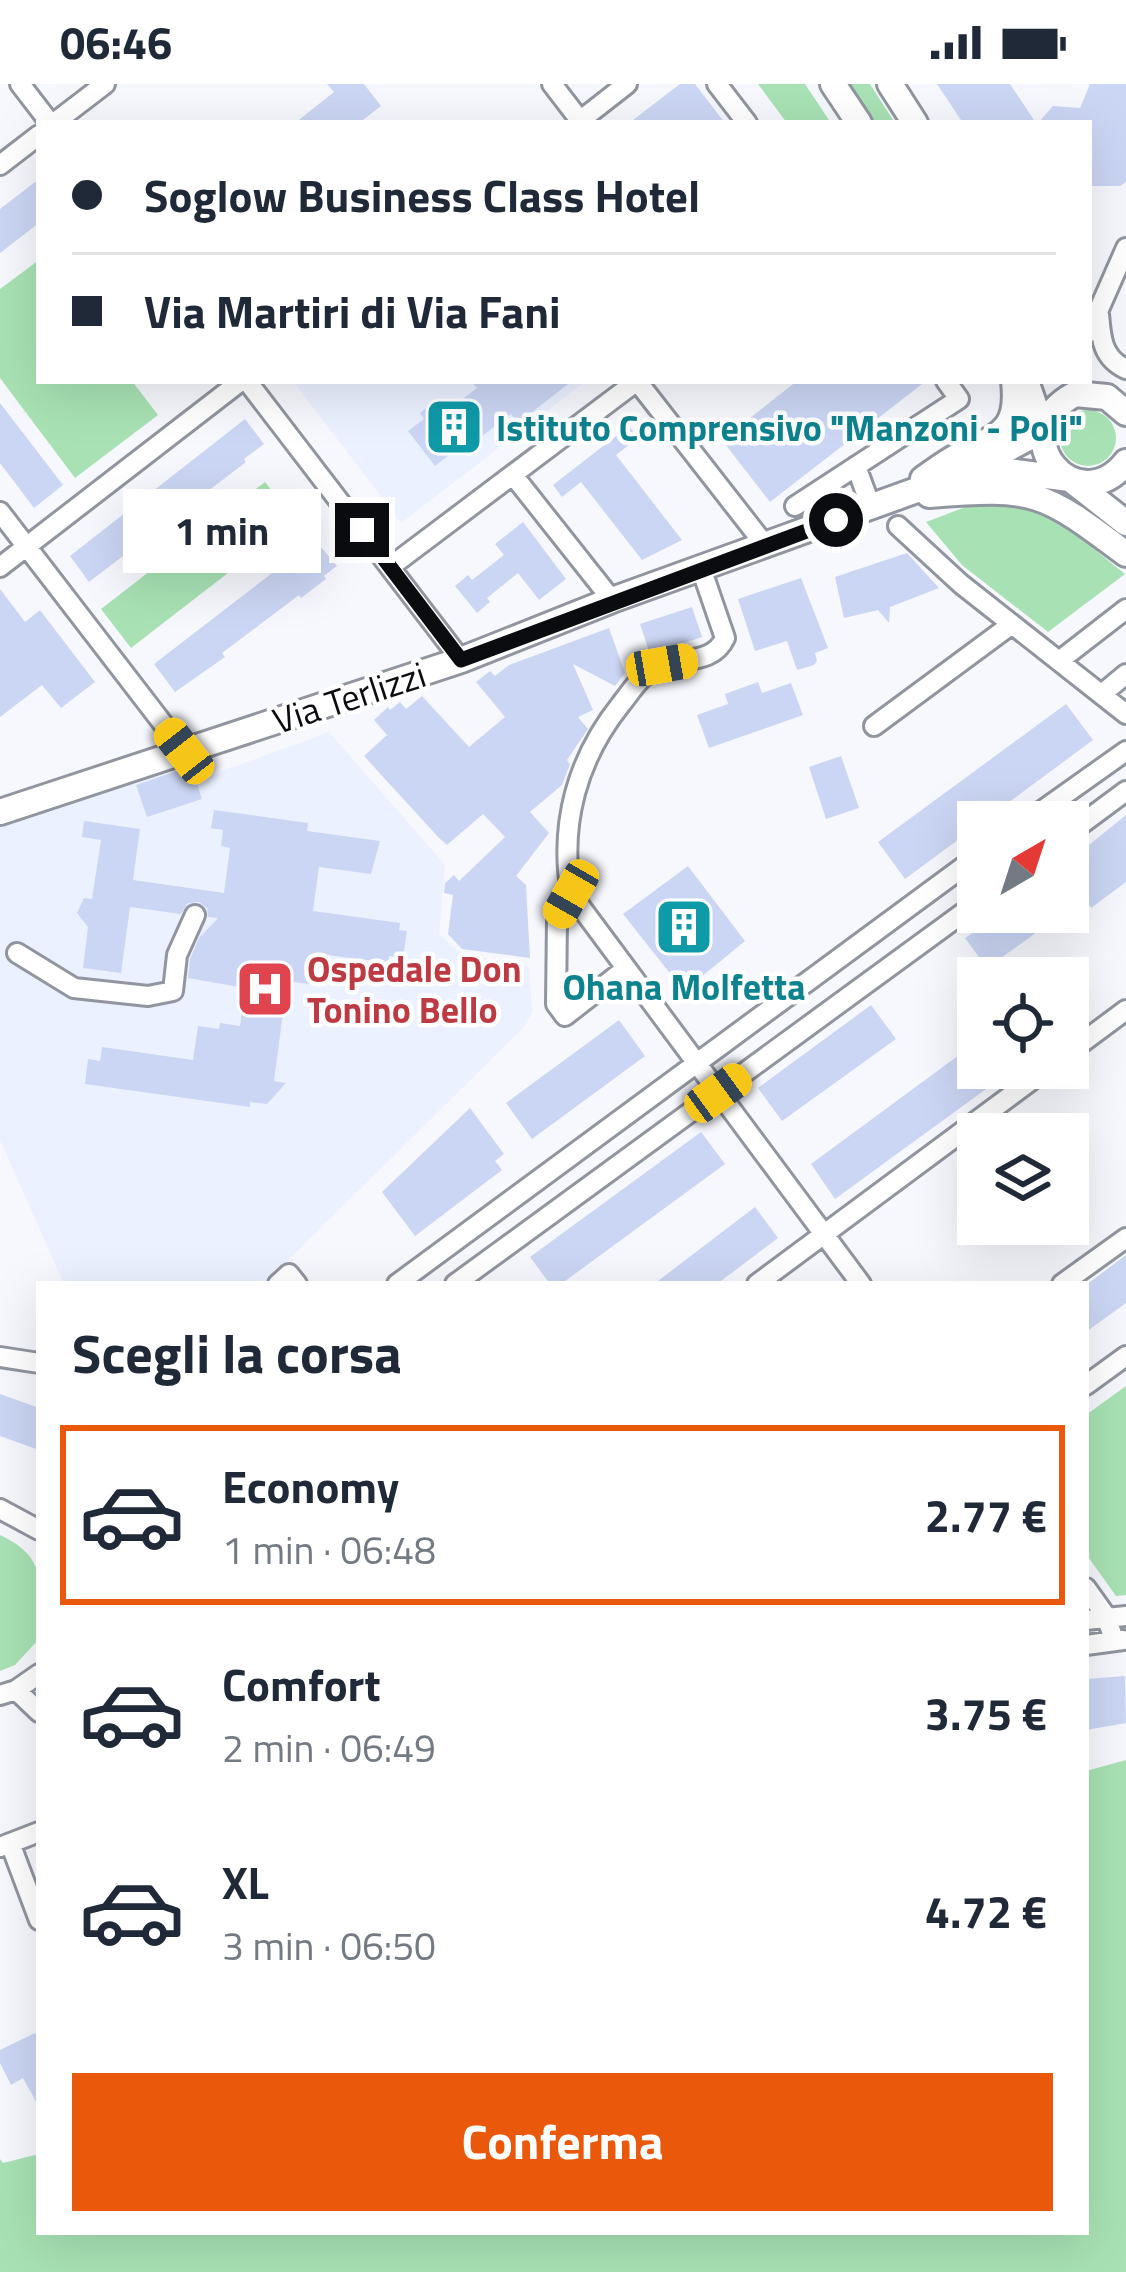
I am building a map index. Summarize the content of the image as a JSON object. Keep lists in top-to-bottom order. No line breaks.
{"streets":{"main road":["Via Terlizzi"]},"places":{"building":["Istituto Comprensivo \"Manzoni - Poli\"","Ohana Molfetta"],"hospital":["Ospedale Don Tonino Bello"]},"north":"top right","page":{"status":"06:46","banner":["Soglow Business Class Hotel","Via Martiri di Via Fani"],"bubble":"1 min","heading":"Scegli la corsa","list":[{"name":"Economy","note":"1 min · 06:48","value":"2.77 €"},{"name":"Comfort","note":"2 min · 06:49","value":"3.75 €"},{"name":"XL","note":"3 min · 06:50","value":"4.72 €"}],"buttons":"Conferma"}}
